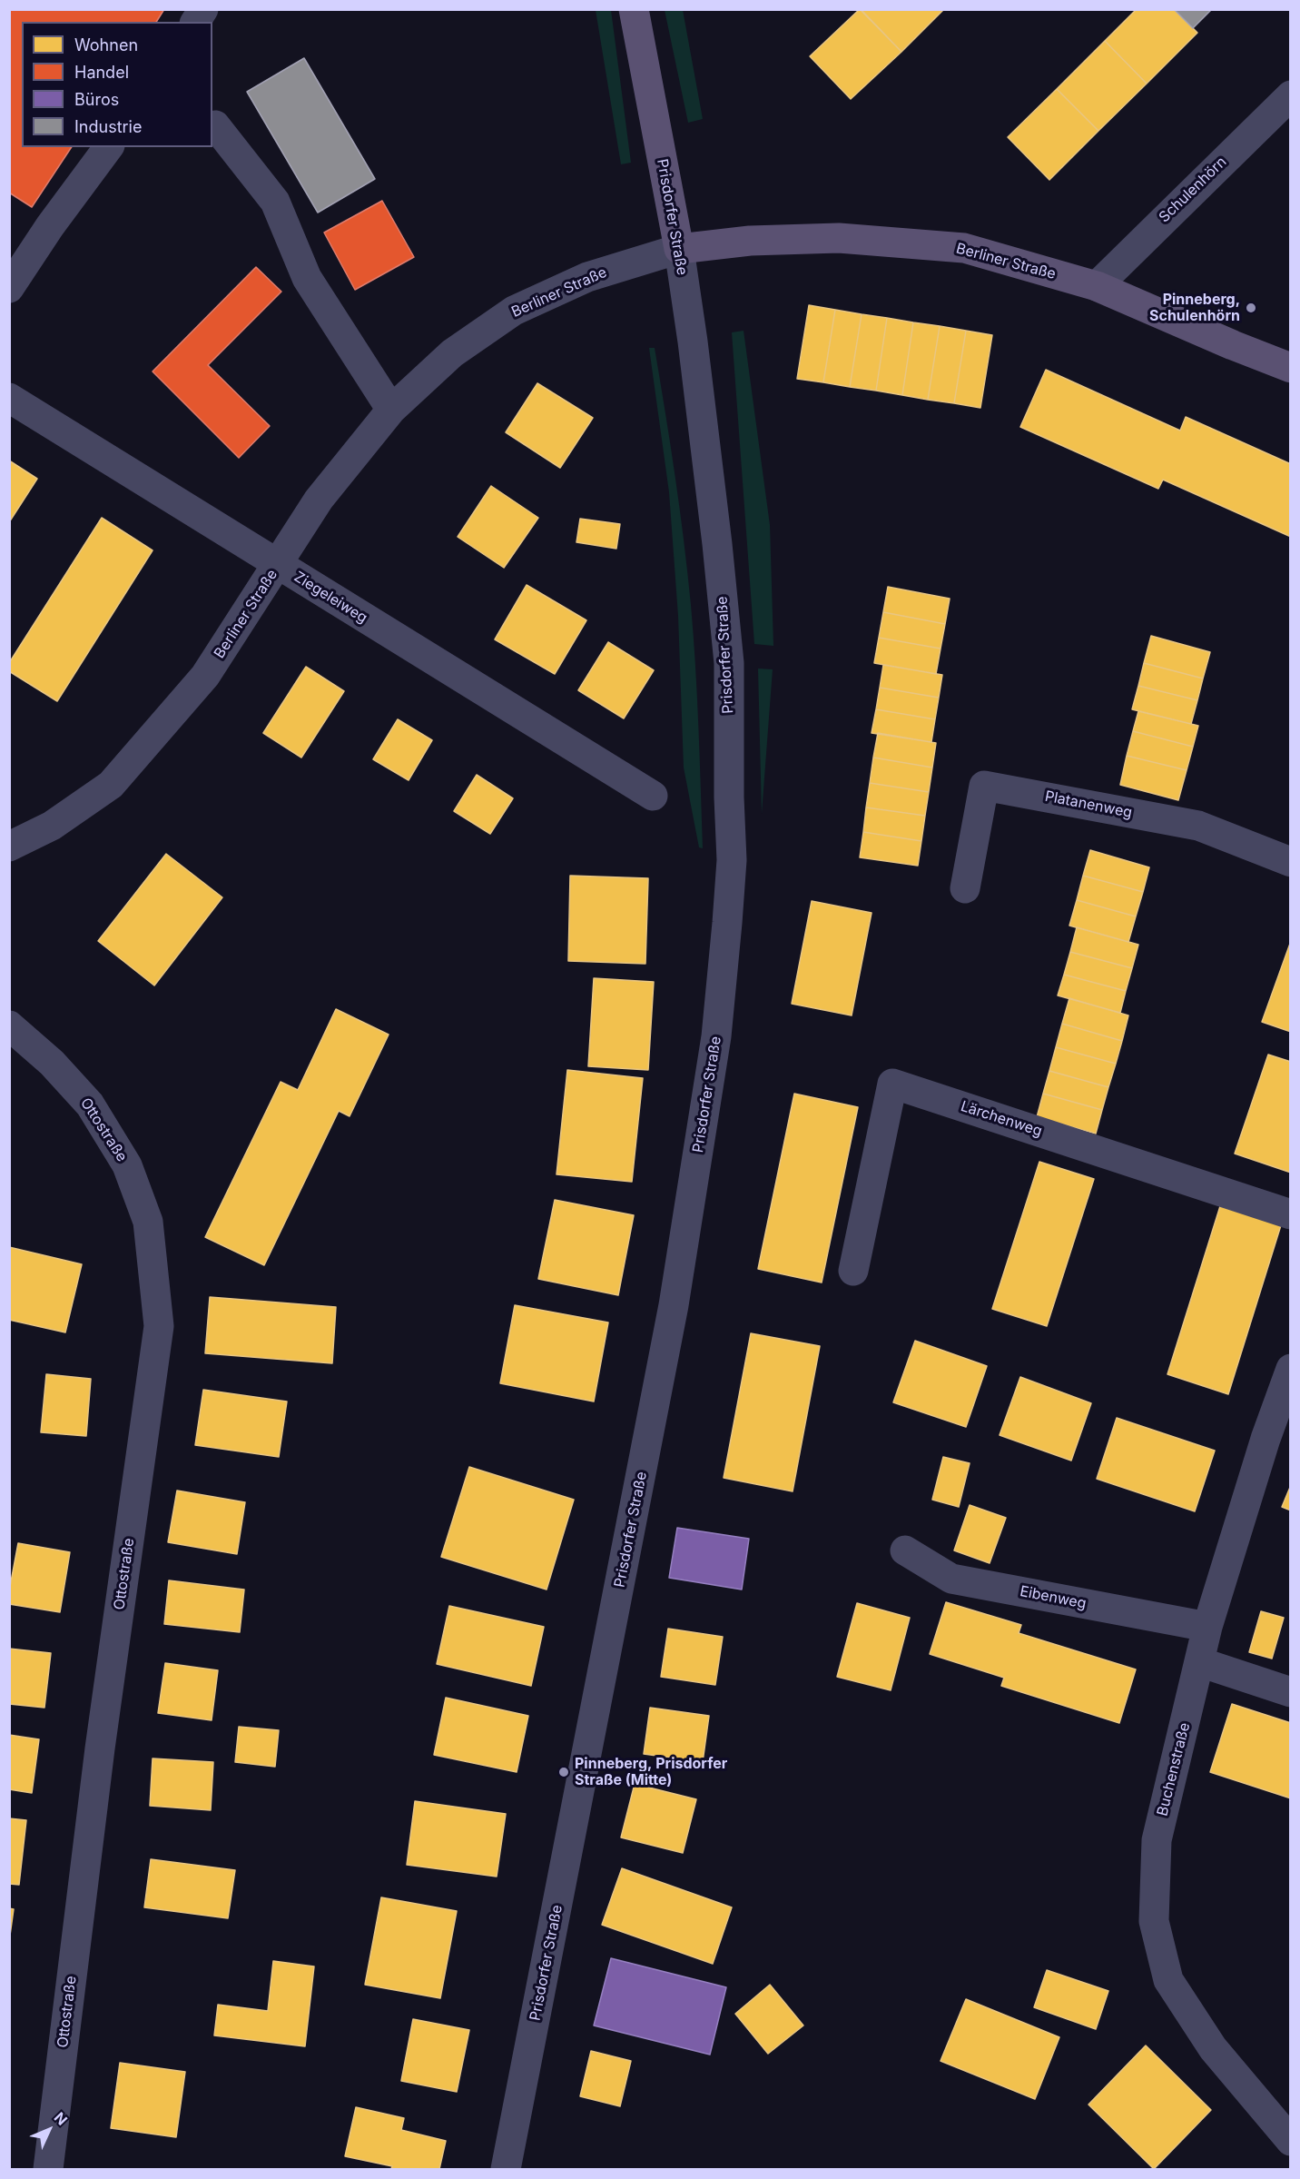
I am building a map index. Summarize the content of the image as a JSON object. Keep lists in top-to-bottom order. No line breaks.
{"streets":{"main road":["Prisdorfer Straße","Berliner Straße"],"street":["Schulenhörn","Ziegeleiweg","Platanenweg","Lärchenweg","Ottostraße","Eibenweg","Buchenstraße"]},"crossings":[["Schulenhörn","Berliner Straße"],["Prisdorfer Straße","Berliner Straße"],["Berliner Straße","Ziegeleiweg"],["Eibenweg","Buchenstraße"]],"places":["Pinneberg, Schulenhörn","Pinneberg, Prisdorfer Straße (Mitte)"],"legend":["Wohnen","Handel","Büros","Industrie"],"north":"top right"}
